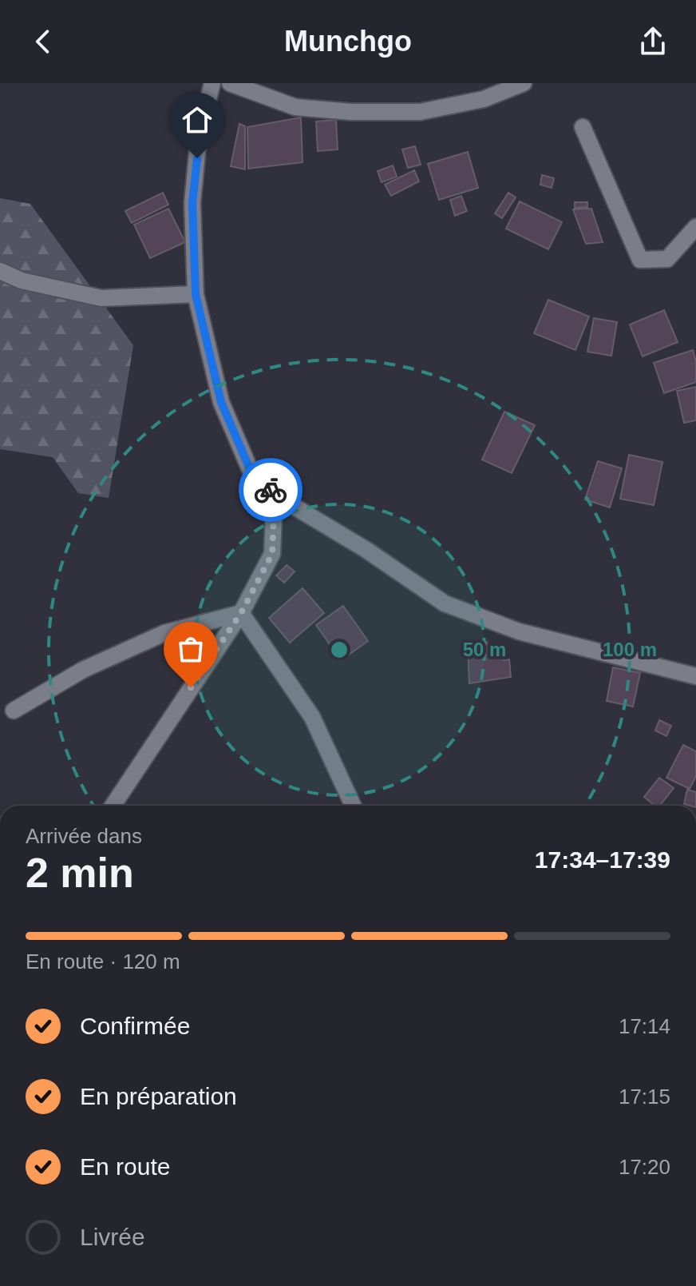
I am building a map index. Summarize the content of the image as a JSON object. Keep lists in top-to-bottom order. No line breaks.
{"page":{"header":"Munchgo","heading":["2 min","Arrivée dans","17:34–17:39"],"bar":"En route · 120 m","list":[["Confirmée","17:14"],["En préparation","17:15"],["En route","17:20"],"Livrée"]},"rings":["50 m","100 m"]}
